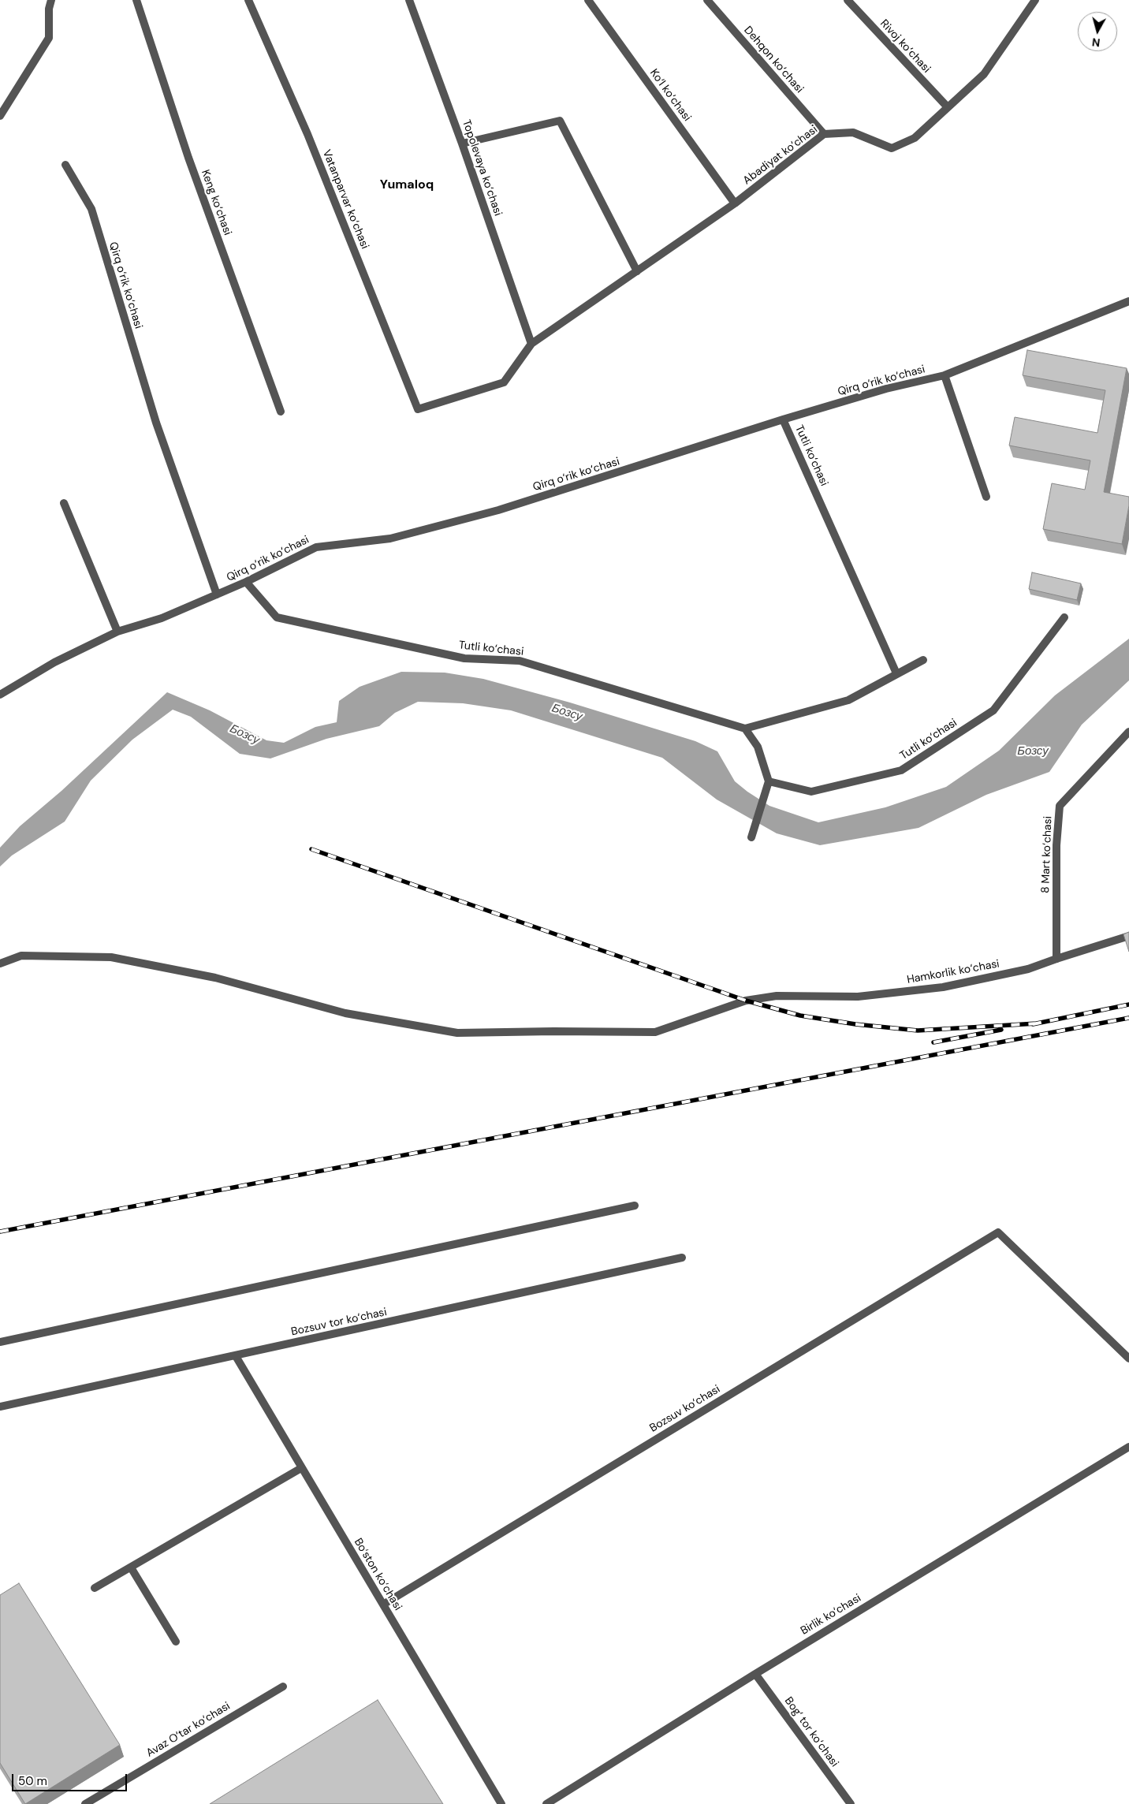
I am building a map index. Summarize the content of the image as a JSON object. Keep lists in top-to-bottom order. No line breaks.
{"streets":{"street":["Rivoj ko‘chasi","Dehqon ko‘chasi","Ko‘l ko‘chasi","Abadiyat ko‘chasi","Topolevaya ko‘chasi","Vatanparvar ko‘chasi","Keng ko‘chasi","Qirq o‘rik ko‘chasi","Tutli ko‘chasi","8 Mart ko‘chasi","Hamkorlik ko‘chasi","Bozsuv tor ko‘chasi","Bozsuv ko‘chasi","Bo‘ston ko‘chasi","Birlik ko‘chasi","Avaz O‘tar ko‘chasi","Bog‘ tor ko‘chasi"]},"crossings":[["Rivoj ko‘chasi","Abadiyat ko‘chasi"],["Dehqon ko‘chasi","Abadiyat ko‘chasi"],["Ko‘l ko‘chasi","Abadiyat ko‘chasi"],["Abadiyat ko‘chasi","Topolevaya ko‘chasi"],["Abadiyat ko‘chasi","Vatanparvar ko‘chasi"],["Qirq o‘rik ko‘chasi","Tutli ko‘chasi"],["8 Mart ko‘chasi","Hamkorlik ko‘chasi"],["Bozsuv tor ko‘chasi","Bo‘ston ko‘chasi"],["Bozsuv ko‘chasi","Bo‘ston ko‘chasi"],["Birlik ko‘chasi","Bog‘ tor ko‘chasi"]],"districts":["Yumaloq"],"water":["Бозсу"],"scale_bar":"50 m","north":"bottom"}
